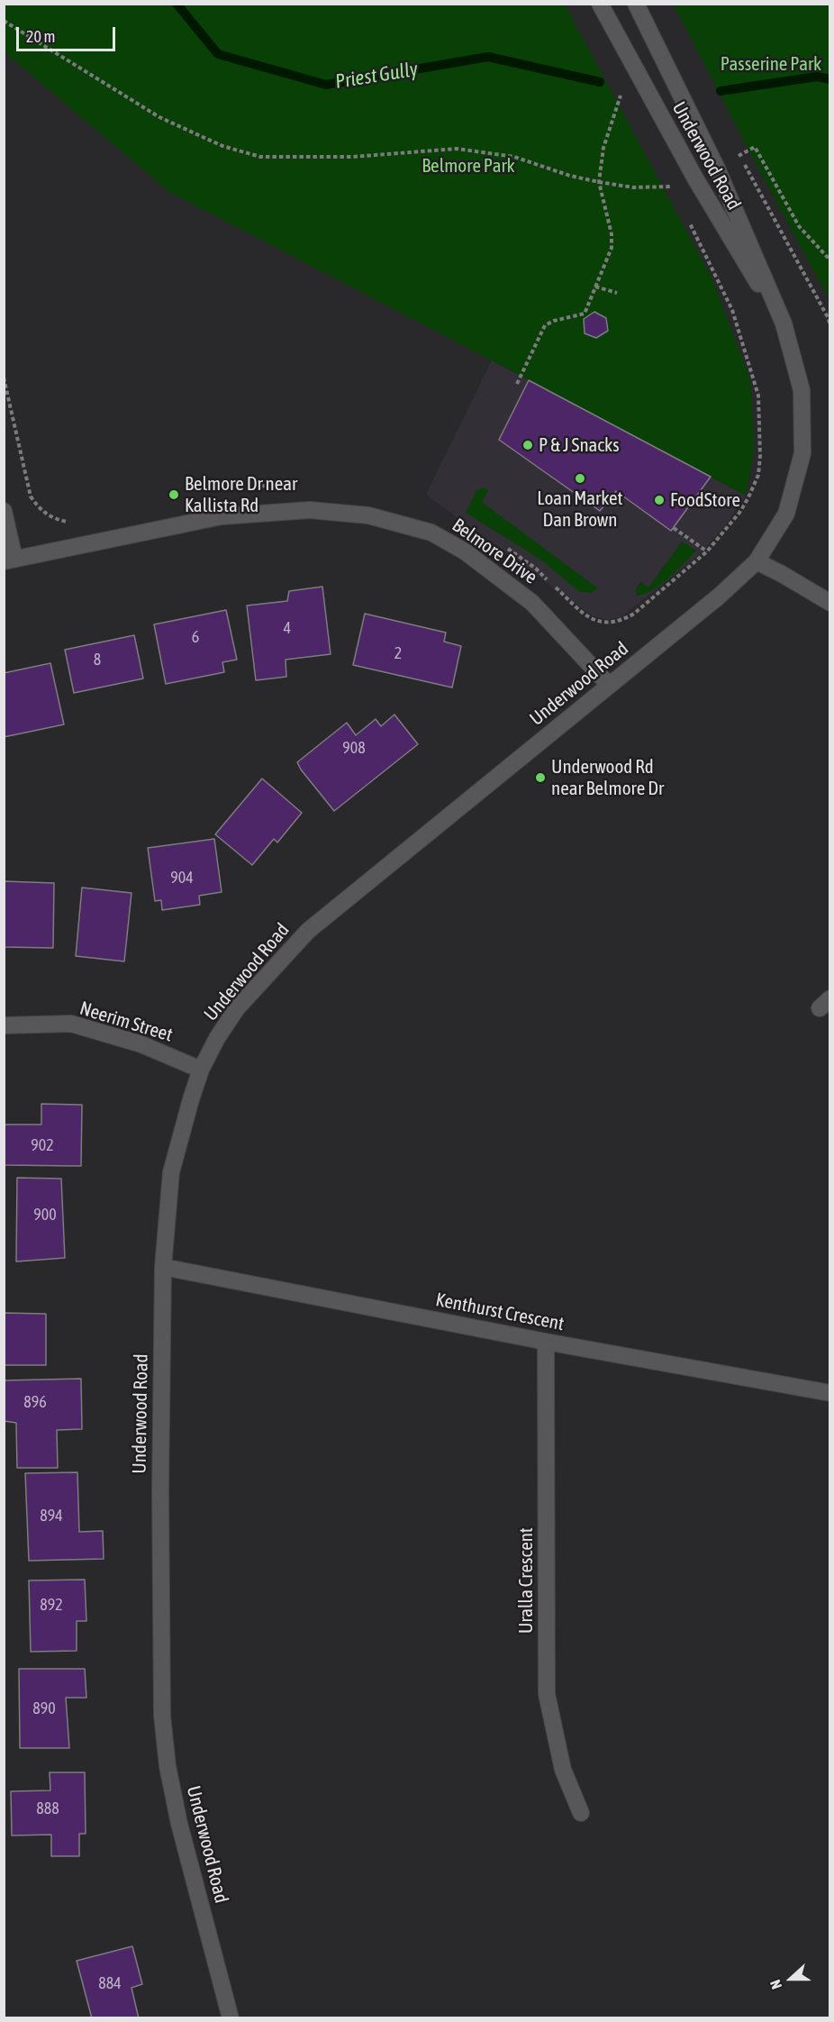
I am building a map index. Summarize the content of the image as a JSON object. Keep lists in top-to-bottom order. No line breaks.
{"streets":{"street":["Underwood Road","Belmore Drive","Neerim Street","Kenthurst Crescent","Uralla Crescent"]},"crossings":[["Underwood Road","Belmore Drive"],["Underwood Road","Neerim Street"],["Underwood Road","Kenthurst Crescent"],["Kenthurst Crescent","Uralla Crescent"]],"water":["Priest Gully"],"parks":["Passerine Park","Belmore Park"],"places":["P & J Snacks","Loan Market Dan Brown","Belmore Dr near Kallista Rd","FoodStore","Underwood Rd near Belmore Dr"],"house_numbers":["4","6","2","8","908","904","902","900","896","894","892","890","888","884"],"scale_bar":"20 m","north":"left"}
